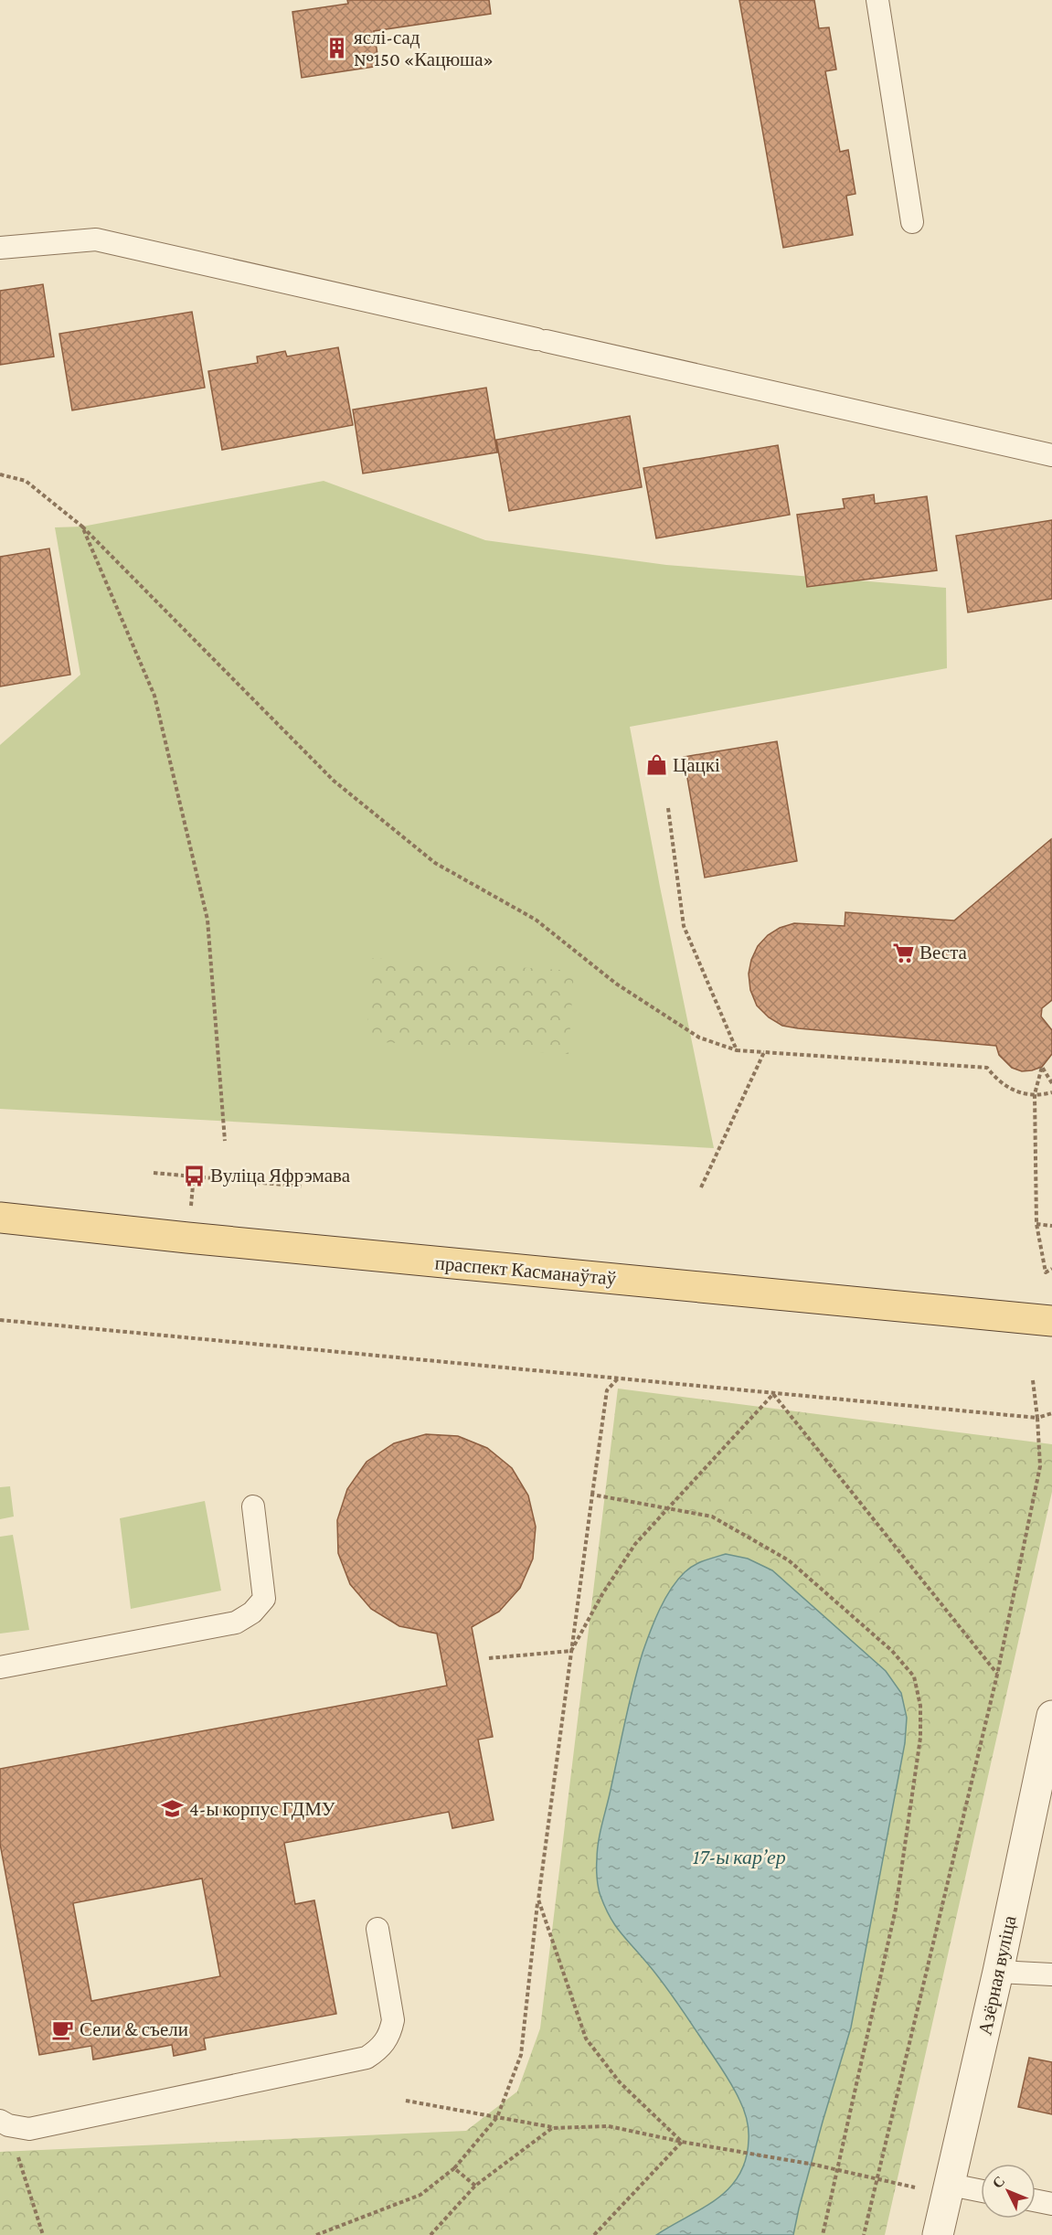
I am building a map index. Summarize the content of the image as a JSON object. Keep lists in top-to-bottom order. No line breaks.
{"streets":{"main road":["праспект Касманаўтаў"],"street":["Азёрная вуліца"]},"water":["17-ы кар’ер"],"places":{"building":["яслі-сад №150 «Кацюша»"],"shop":["Цацкі"],"supermarket":["Веста"],"bus stop":["Вуліца Яфрэмава"],"school or university":["4-ы корпус ГДМУ"],"cafe":["Сели & съели"]},"north":"top left"}
